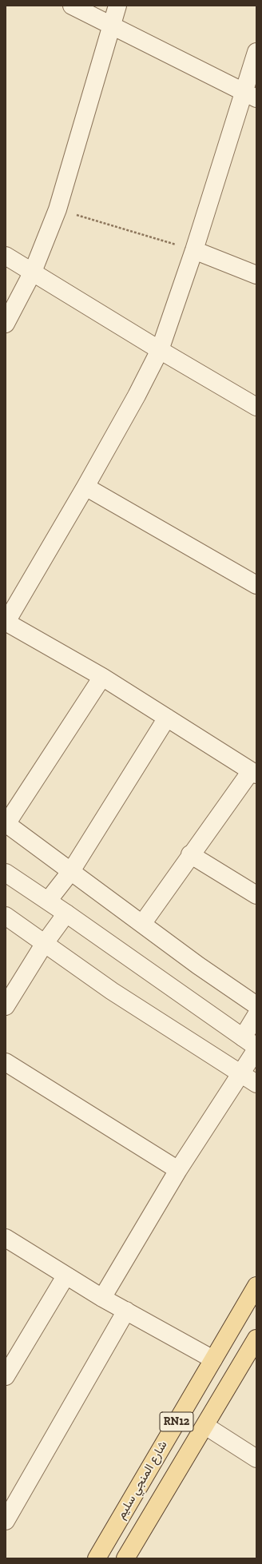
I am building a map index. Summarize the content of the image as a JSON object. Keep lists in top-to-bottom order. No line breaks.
{"streets":{"main road":["RN12","شارع المنجي سليم"]}}
